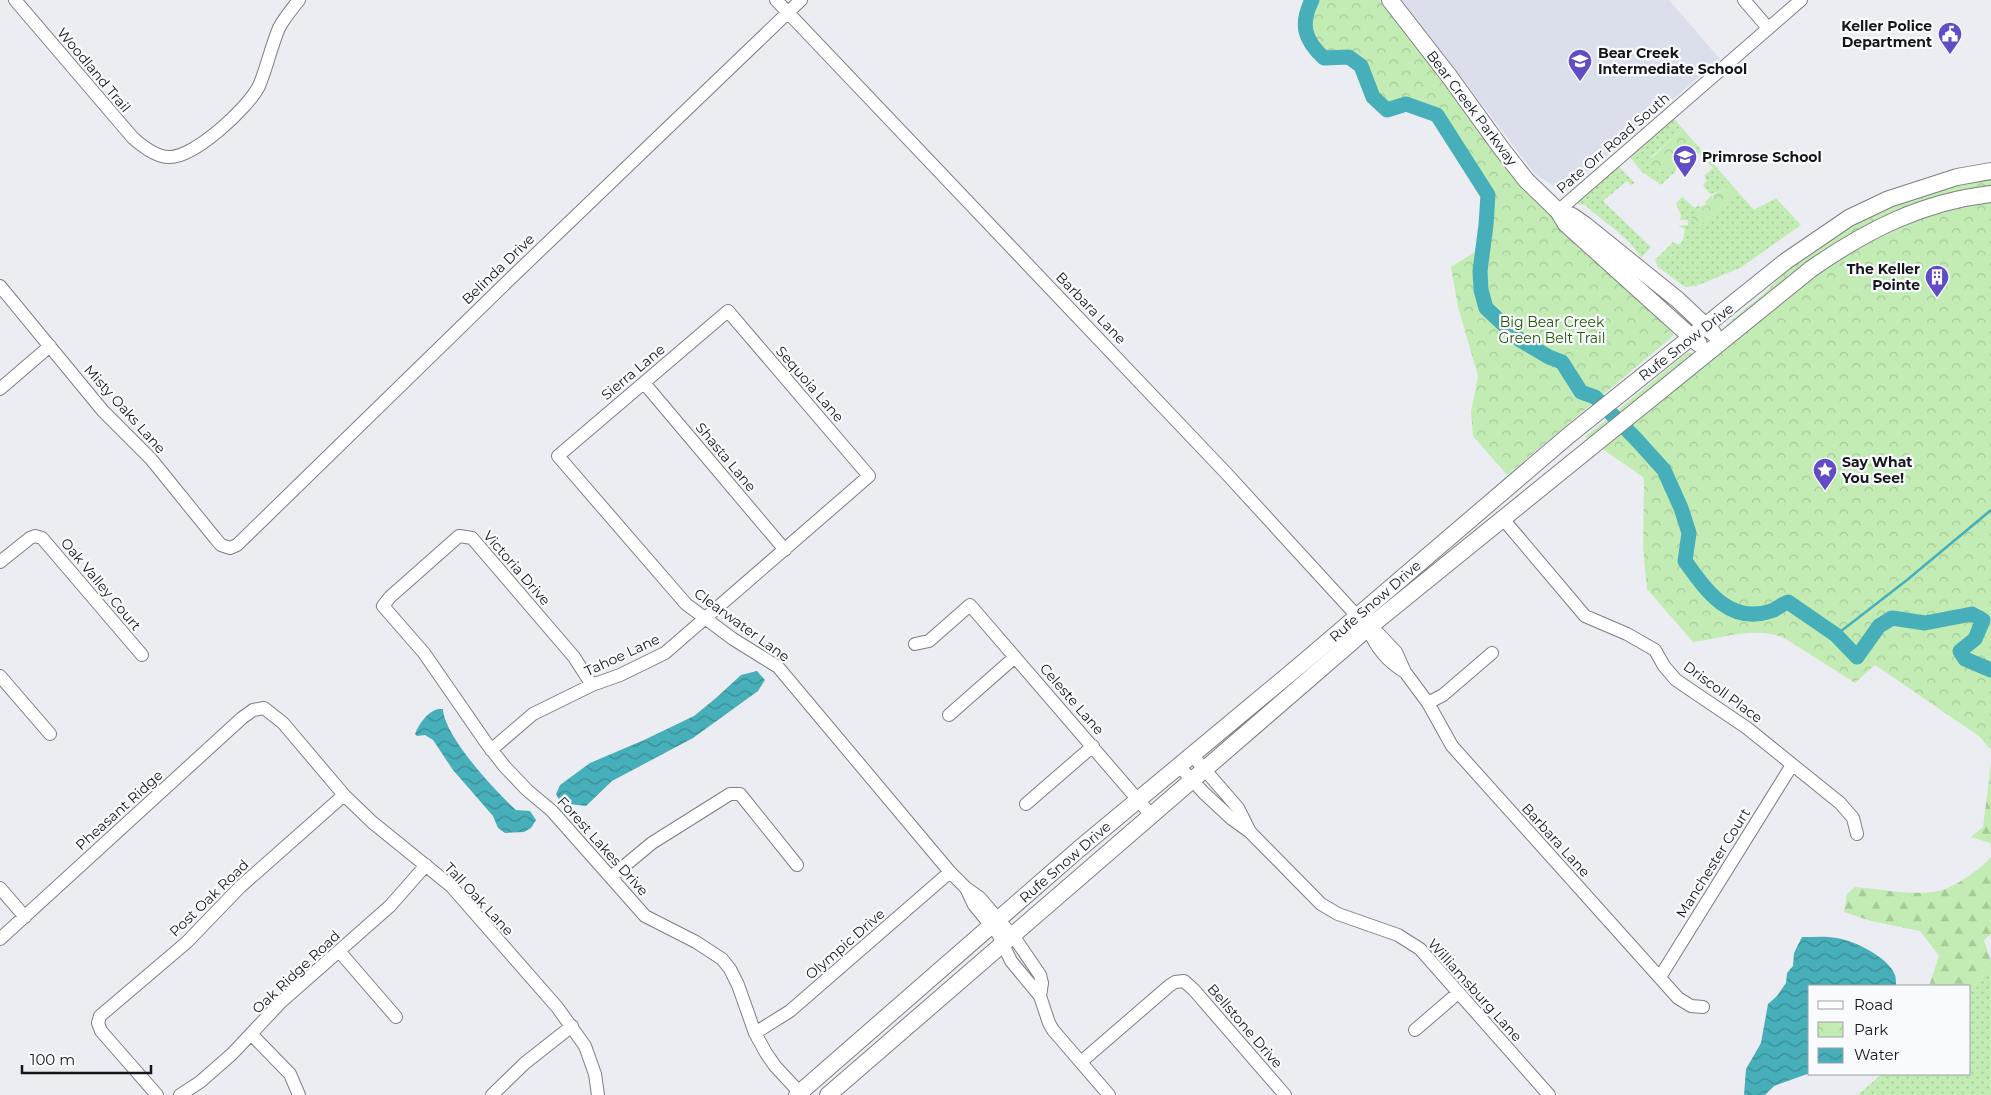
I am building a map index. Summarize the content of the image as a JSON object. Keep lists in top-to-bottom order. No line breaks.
{"streets":{"main road":["Bear Creek Parkway","Rufe Snow Drive"],"street":["Woodland Trail","Pate Orr Road South","Belinda Drive","Barbara Lane","Sierra Lane","Sequoia Lane","Misty Oaks Lane","Shasta Lane","Victoria Drive","Oak Valley Court","Clearwater Lane","Tahoe Lane","Driscoll Place","Celeste Lane","Pheasant Ridge","Forest Lakes Drive","Manchester Court","Post Oak Road","Tall Oak Lane","Olympic Drive","Oak Ridge Road","Williamsburg Lane","Bellstone Drive"]},"crossings":[["Bear Creek Parkway","Pate Orr Road South"],["Bear Creek Parkway","Rufe Snow Drive"],["Belinda Drive","Barbara Lane"],["Belinda Drive","Misty Oaks Lane"],["Barbara Lane","Rufe Snow Drive"],["Barbara Lane","Manchester Court"],["Rufe Snow Drive","Clearwater Lane"],["Rufe Snow Drive","Driscoll Place"],["Rufe Snow Drive","Celeste Lane"],["Rufe Snow Drive","Forest Lakes Drive"],["Rufe Snow Drive","Williamsburg Lane"],["Sierra Lane","Sequoia Lane"],["Sierra Lane","Shasta Lane"],["Sierra Lane","Clearwater Lane"],["Sequoia Lane","Tahoe Lane"],["Shasta Lane","Tahoe Lane"],["Victoria Drive","Tahoe Lane"],["Victoria Drive","Forest Lakes Drive"],["Clearwater Lane","Tahoe Lane"],["Clearwater Lane","Olympic Drive"],["Clearwater Lane","Bellstone Drive"],["Tahoe Lane","Forest Lakes Drive"],["Driscoll Place","Manchester Court"],["Pheasant Ridge","Tall Oak Lane"],["Forest Lakes Drive","Olympic Drive"],["Post Oak Road","Tall Oak Lane"],["Tall Oak Lane","Oak Ridge Road"]],"parks":["Big Bear Creek Green Belt Trail"],"places":{"public building":["Keller Police Department"],"school or university":["Bear Creek Intermediate School","Primrose School"],"building":["The Keller Pointe"],"place":["Say What You See!"]},"legend":["Road","Park","Water"],"scale_bar":"100 m"}
